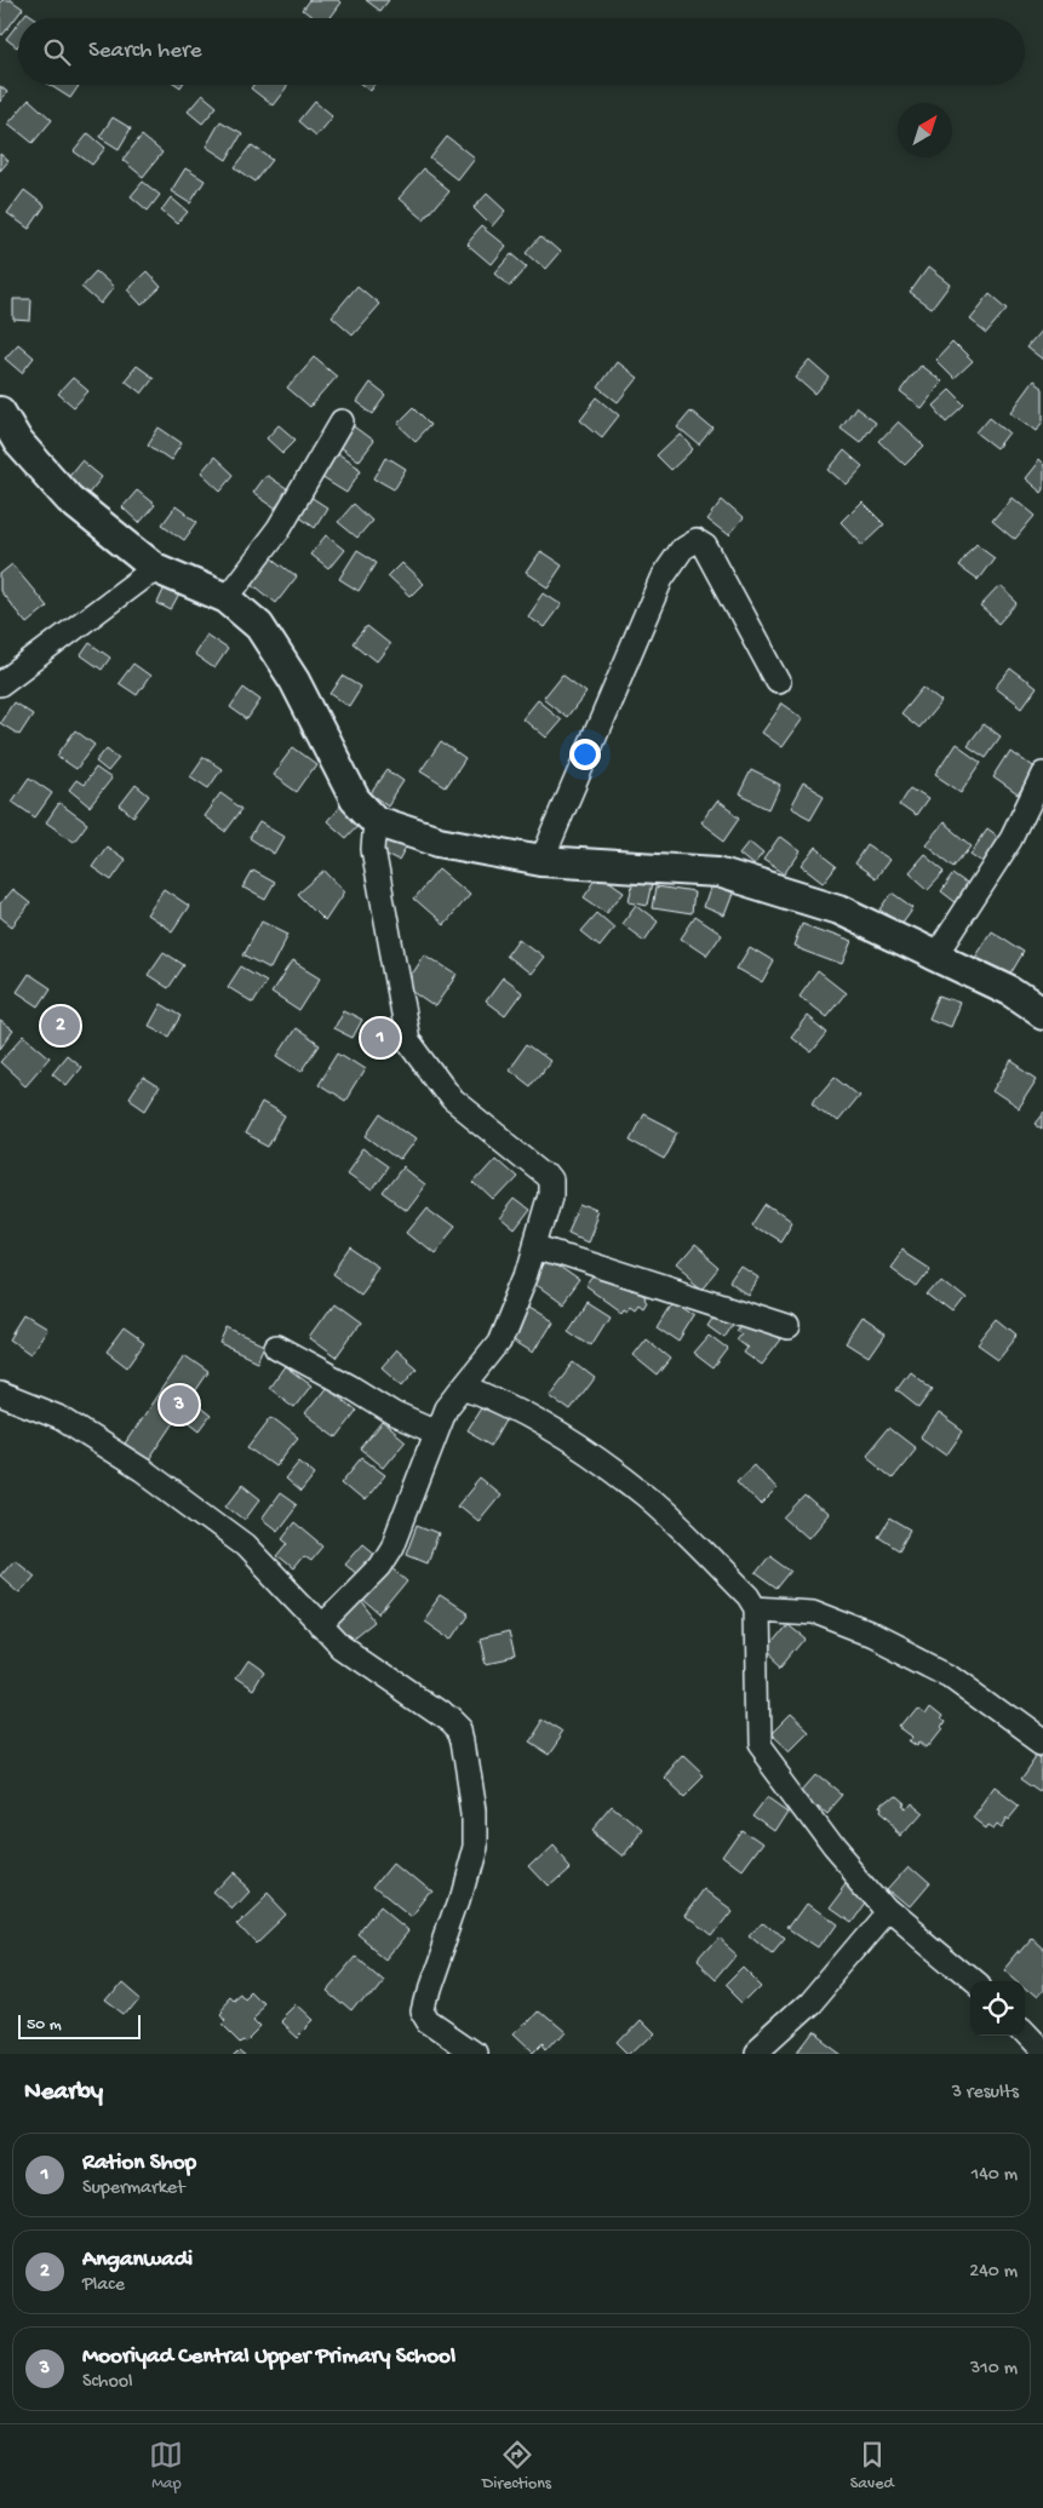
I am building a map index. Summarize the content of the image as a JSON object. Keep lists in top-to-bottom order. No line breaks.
{"scale_bar":"50 m","north":"top right","page":{"search":"Search here","pins":["2","1","3"],"scale":"50 m","heading":["Nearby","3 results"],"list":[{"mark":"1","name":"Ration Shop","note":"Supermarket","value":"140 m"},{"mark":"2","name":"Anganwadi","note":"Place","value":"240 m"},{"mark":"3","name":"Mooriyad Central Upper Primary School","note":"School","value":"310 m"}],"nav":["Map","Directions","Saved"]}}
